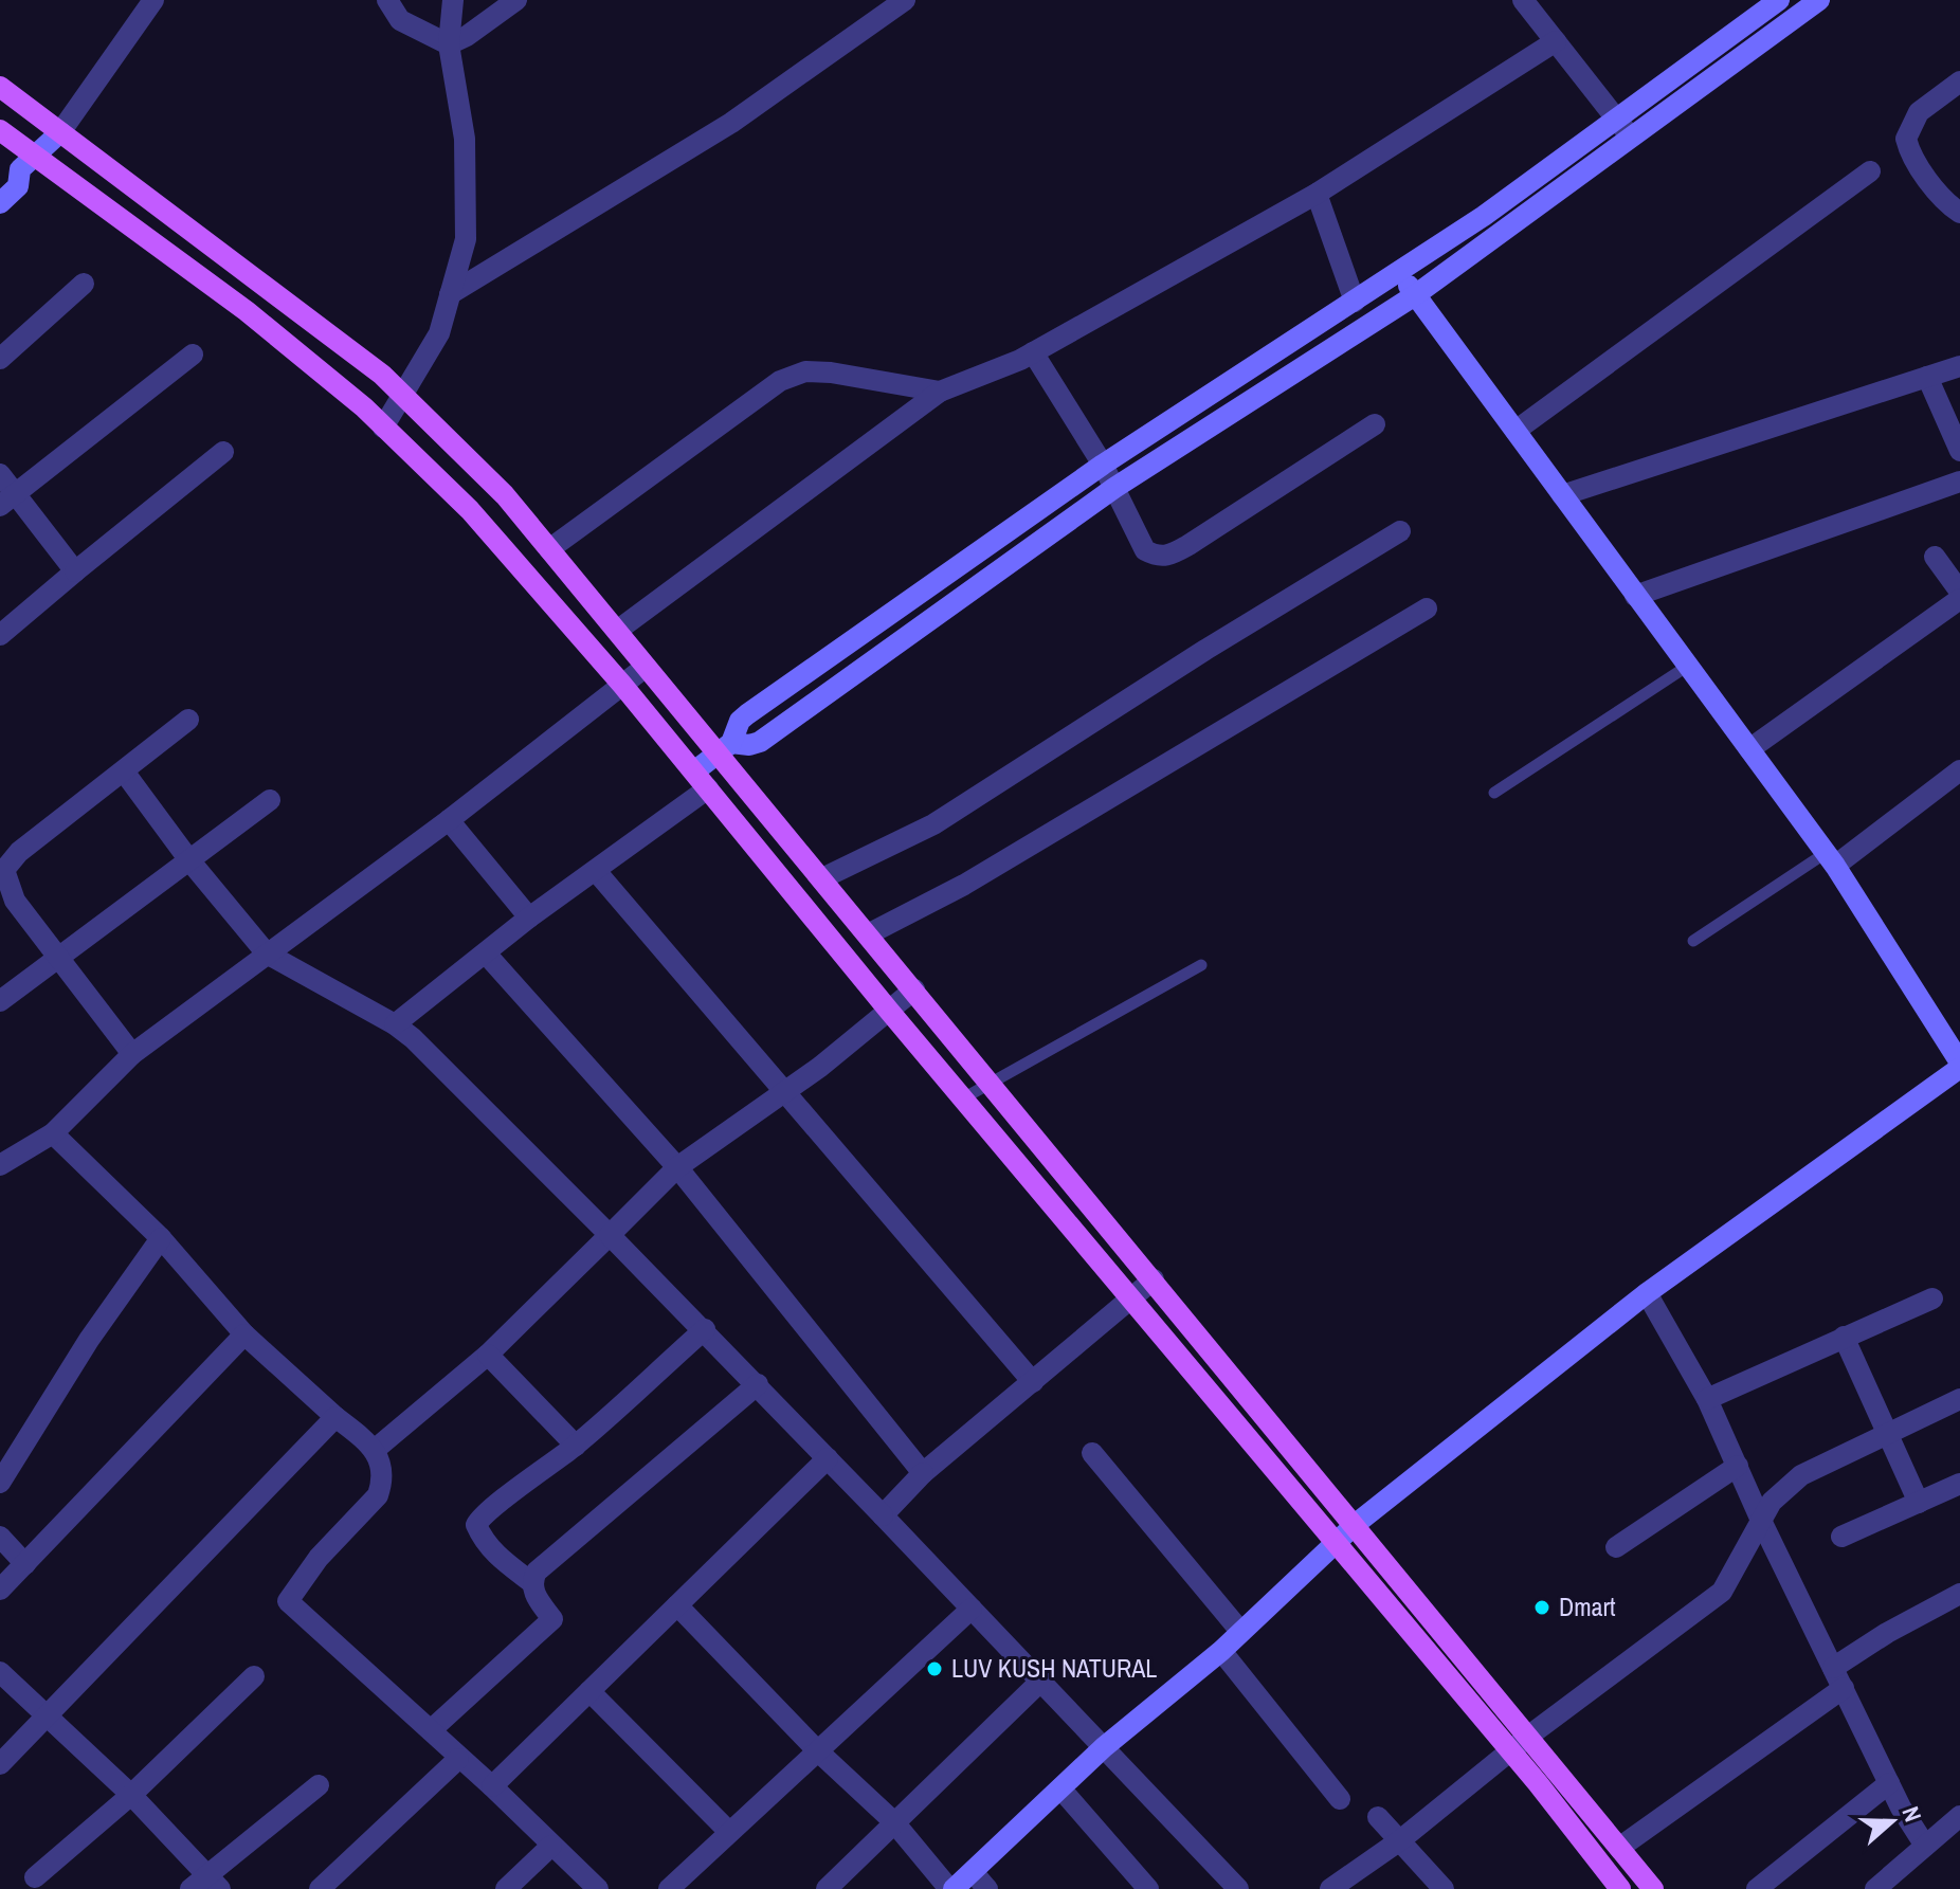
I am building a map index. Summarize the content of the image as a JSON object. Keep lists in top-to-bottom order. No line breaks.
{"places":["Dmart","LUV KUSH NATURAL"],"north":"right"}
